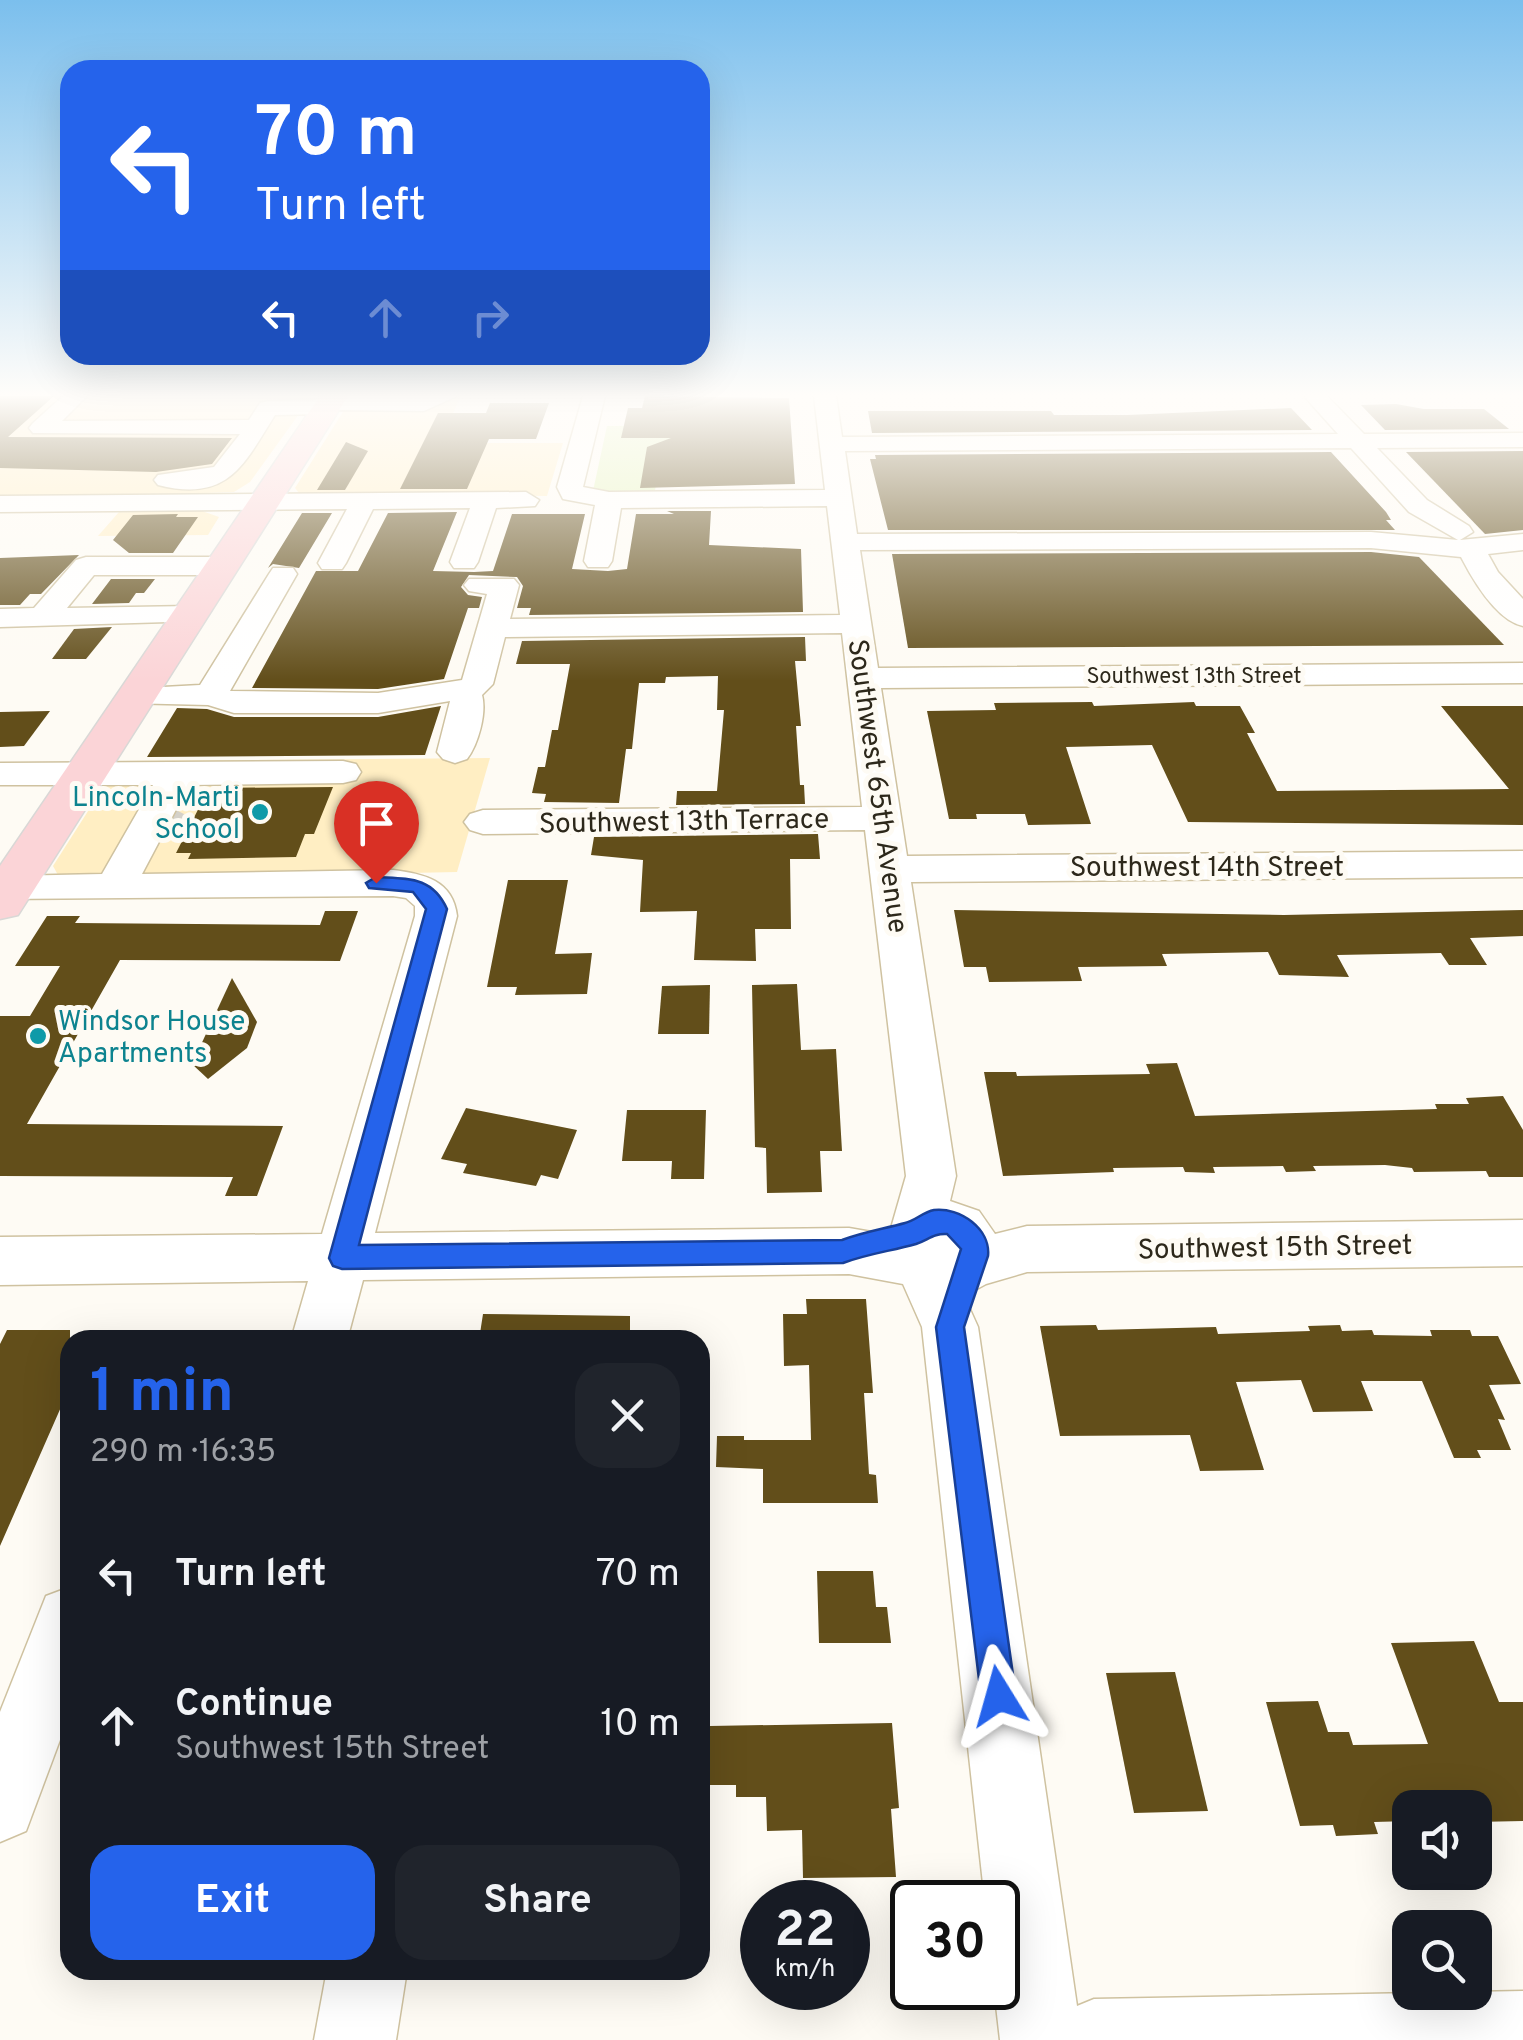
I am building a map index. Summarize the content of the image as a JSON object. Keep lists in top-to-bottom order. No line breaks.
{"streets":{"street":["Southwest 13th Street","Southwest 65th Avenue","Southwest 13th Terrace","Southwest 14th Street","Southwest 15th Street"]},"crossings":[["Southwest 13th Street","Southwest 65th Avenue"],["Southwest 65th Avenue","Southwest 13th Terrace"],["Southwest 65th Avenue","Southwest 14th Street"],["Southwest 65th Avenue","Southwest 15th Street"]],"places":["Lincoln-Marti School","Windsor House Apartments"],"page":{"turn":["70 m","Turn left"],"heading":["1 min","290 m · 16:35"],"list":[{"name":"Turn left","value":"70 m"},{"name":"Continue","note":"Southwest 15th Street","value":"10 m"}],"buttons":["Exit","Share"],"speed":"22 km/h","limit":"30"}}
